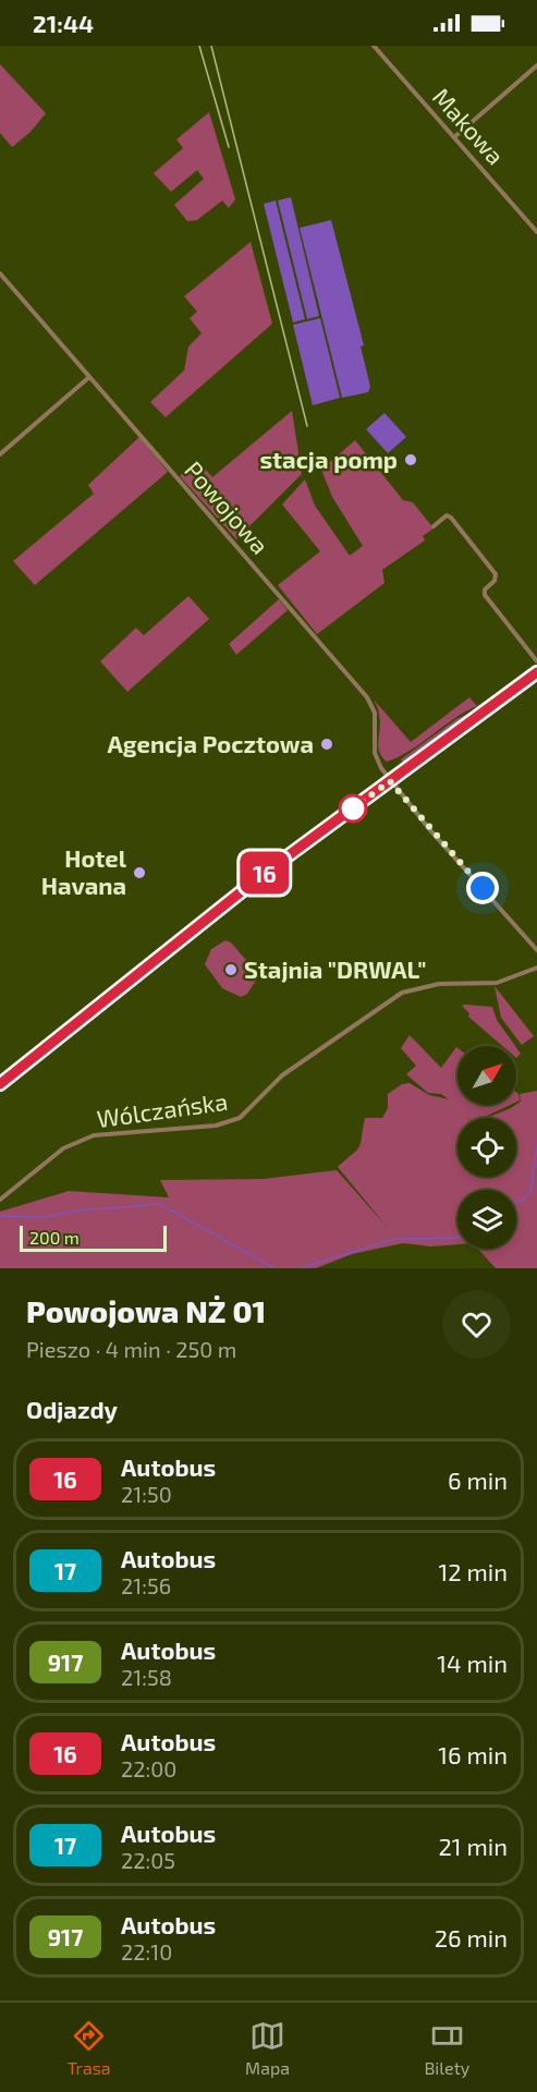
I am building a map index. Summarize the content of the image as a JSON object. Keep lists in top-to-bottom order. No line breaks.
{"streets":{"street":["Makowa","Powojowa","Wólczańska"]},"places":["stacja pomp","Agencja Pocztowa","Hotel Havana","Stajnia \"DRWAL\""],"lines":["bus line 16"],"scale_bar":"200 m","north":"top right","page":{"status":"21:44","on_map":"16","scale":"200 m","heading":[["Powojowa NŻ 01","Pieszo · 4 min · 250 m"],"Odjazdy"],"list":[{"mark":"16","name":"Autobus","note":"21:50","value":"6 min"},{"mark":"17","name":"Autobus","note":"21:56","value":"12 min"},{"mark":"917","name":"Autobus","note":"21:58","value":"14 min"},{"mark":"16","name":"Autobus","note":"22:00","value":"16 min"},{"mark":"17","name":"Autobus","note":"22:05","value":"21 min"},{"mark":"917","name":"Autobus","note":"22:10","value":"26 min"}],"tabs":["Trasa","Mapa","Bilety"]}}
